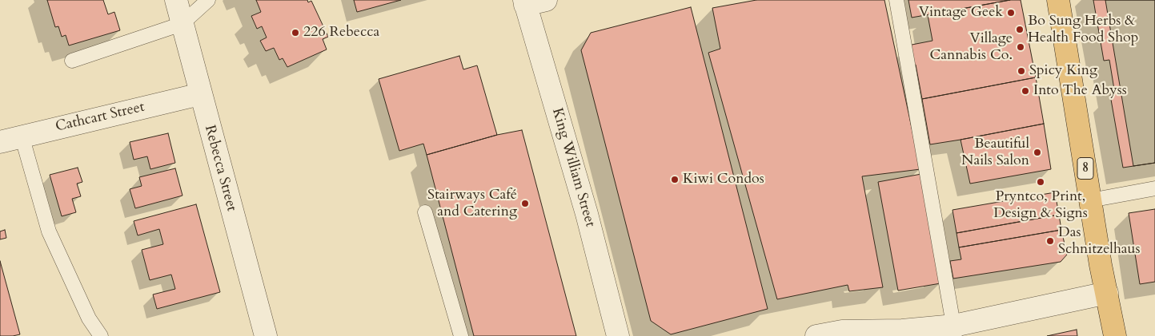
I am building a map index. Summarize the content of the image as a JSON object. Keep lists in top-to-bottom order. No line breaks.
{"streets":{"main road":["8"],"street":["Cathcart Street","King William Street","Rebecca Street"]},"crossings":[["Cathcart Street","Rebecca Street"]],"places":["Vintage Geek","Bo Sung Herbs & Health Food Shop","226 Rebecca","Village Cannabis Co.","Spicy King","Into The Abyss","Beautiful Nails Salon","Kiwi Condos","Pryntco, Print, Design & Signs","Stairways Café and Catering","Das Schnitzelhaus"]}
